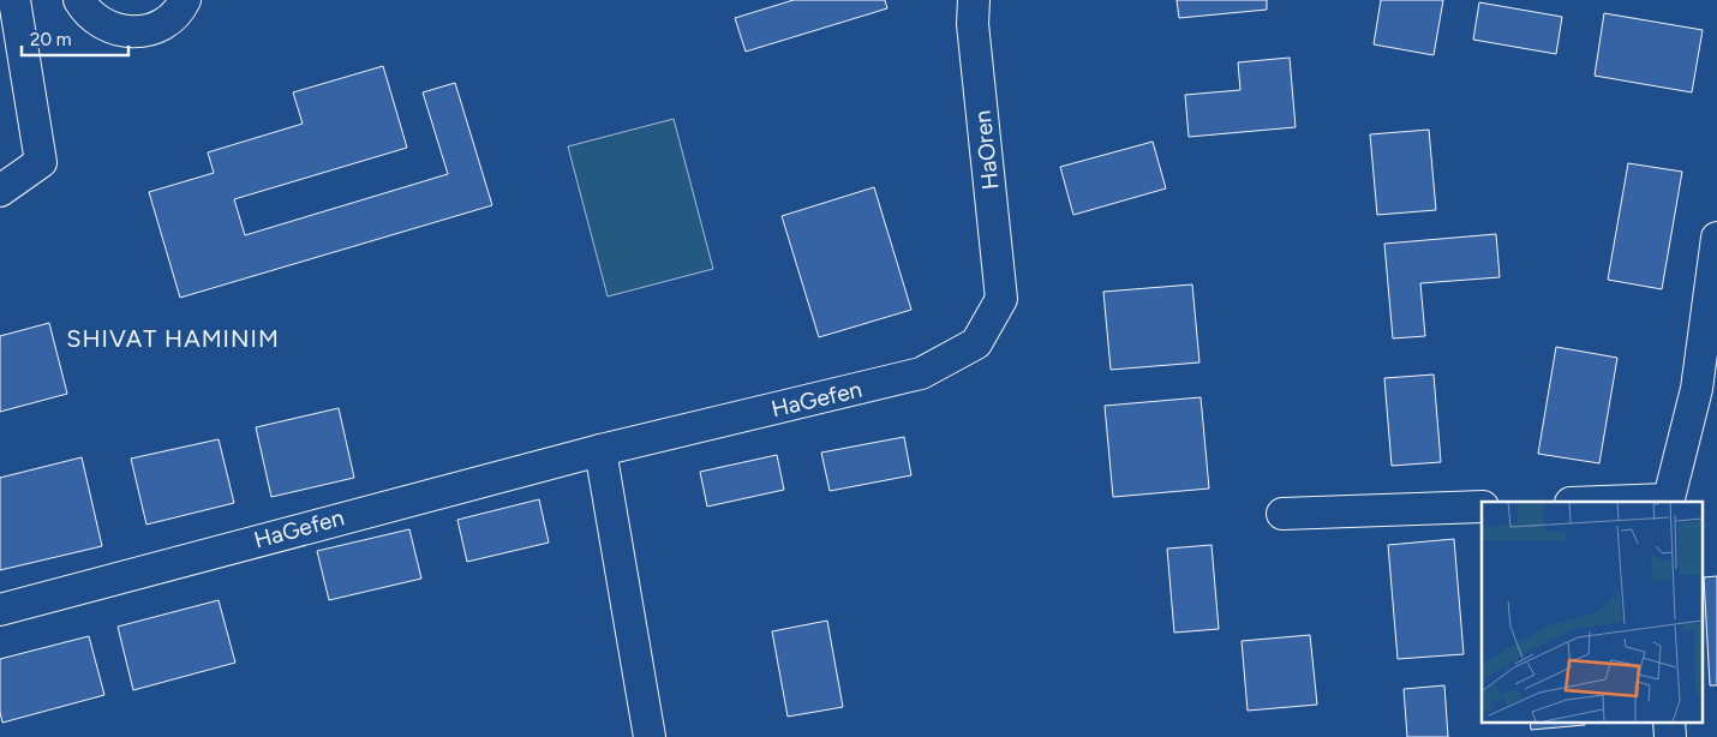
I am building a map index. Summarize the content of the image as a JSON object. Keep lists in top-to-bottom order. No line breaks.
{"streets":{"street":["HaOren","HaGefen"]},"crossings":[["HaOren","HaGefen"]],"districts":["SHIVAT HAMINIM"],"scale_bar":"20 m"}
